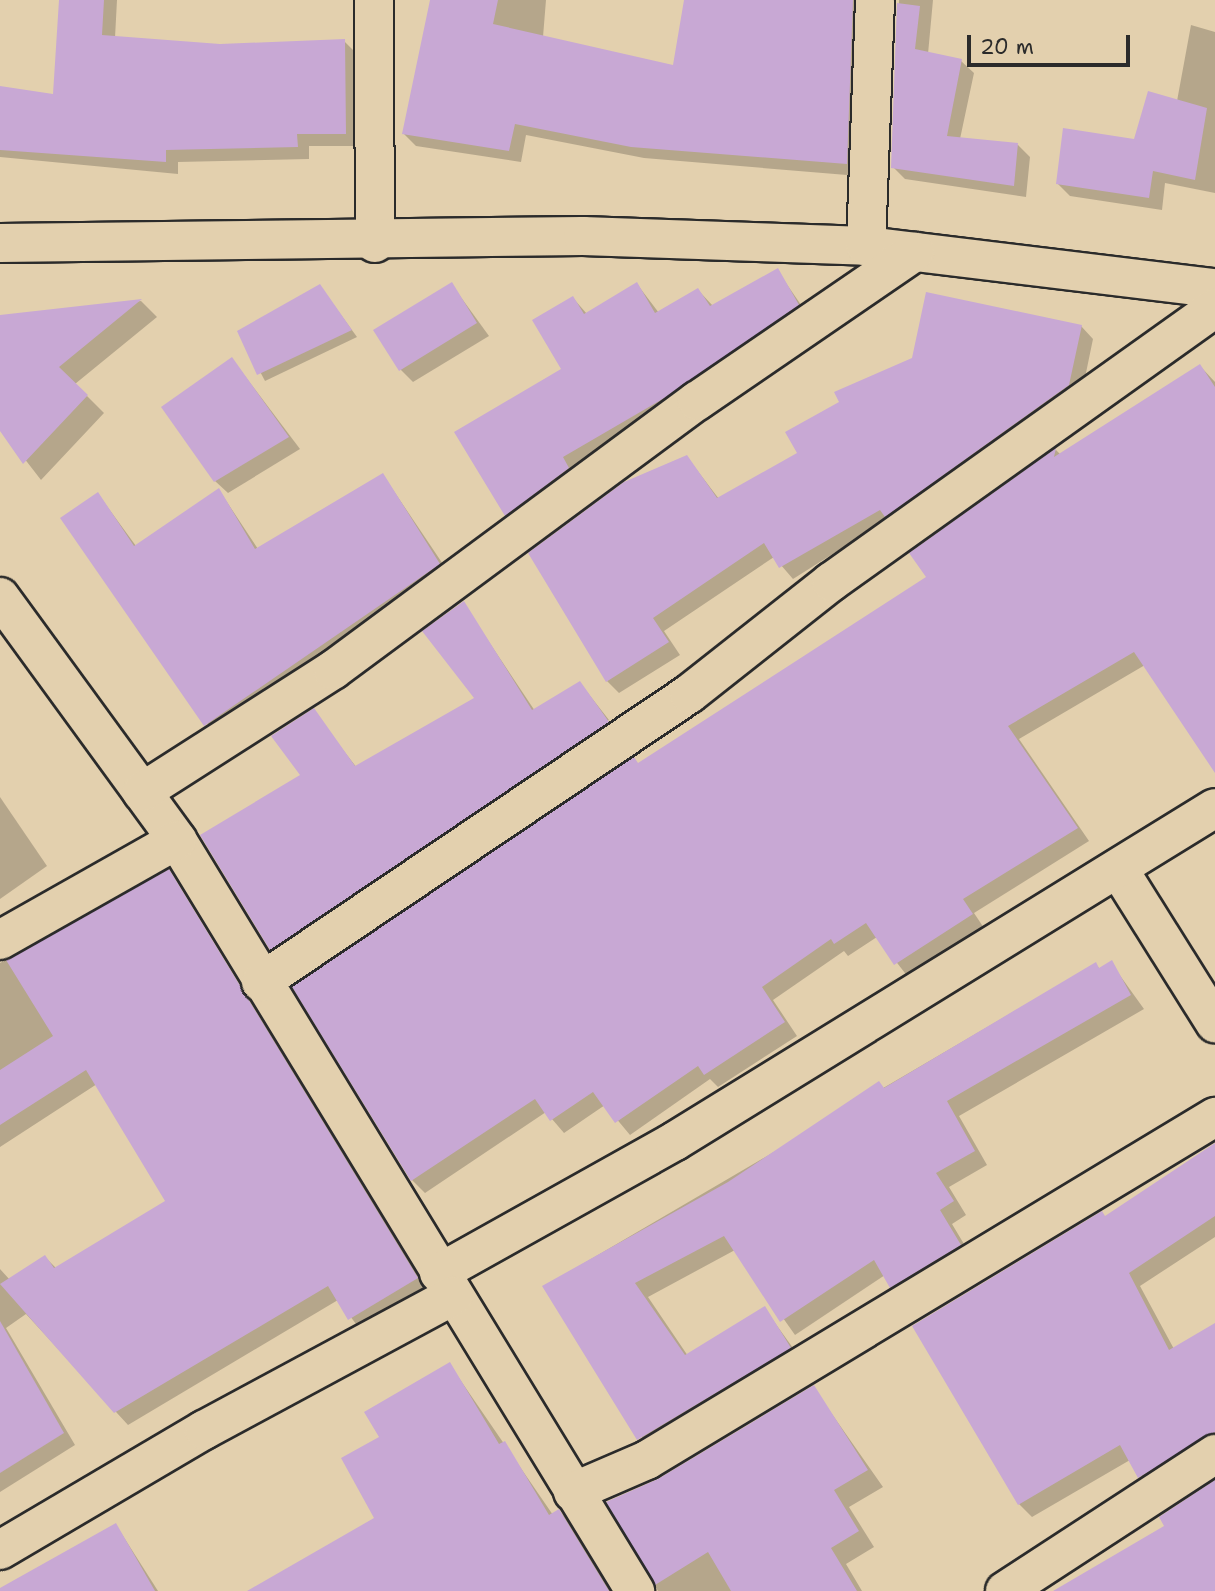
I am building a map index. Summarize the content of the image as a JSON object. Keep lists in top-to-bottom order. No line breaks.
{"scale_bar":"20 m"}
